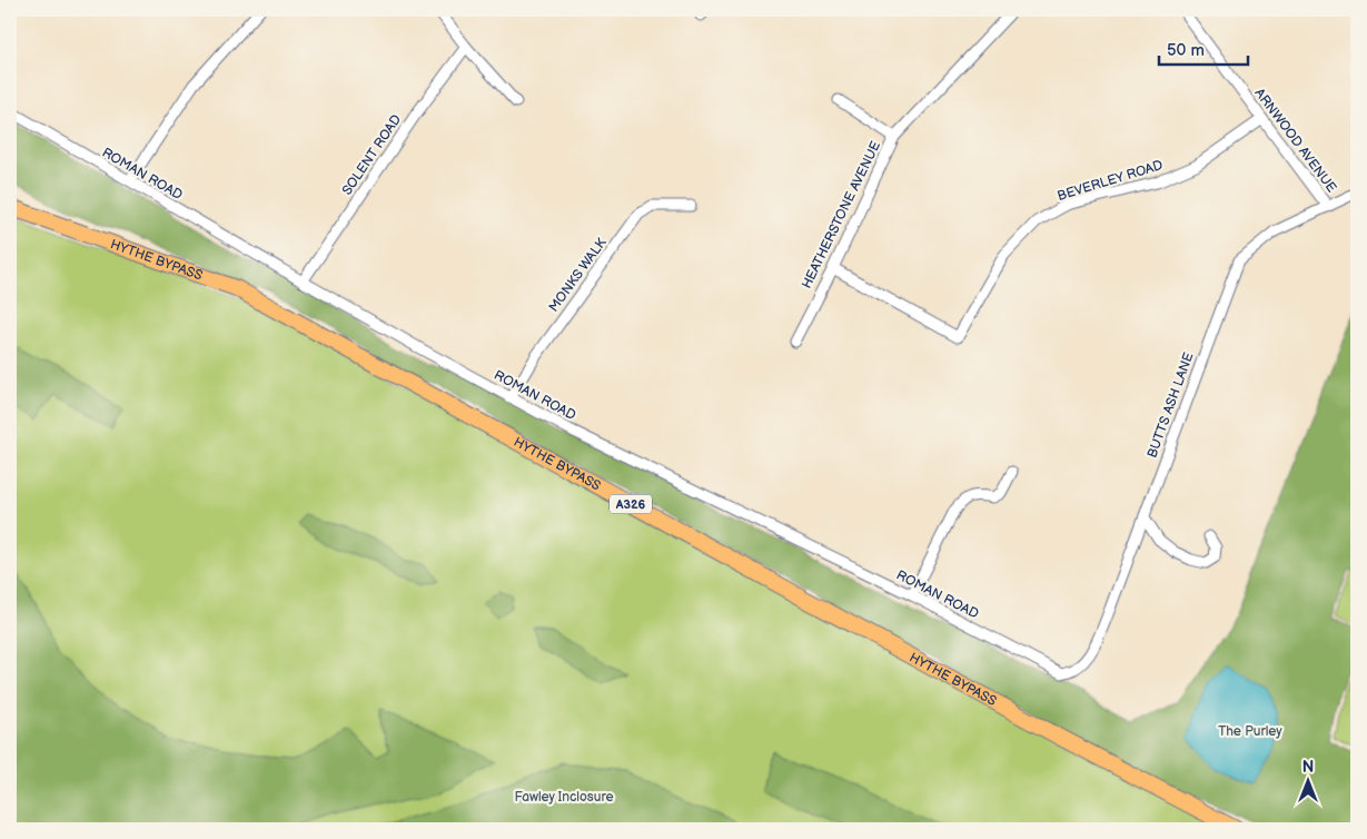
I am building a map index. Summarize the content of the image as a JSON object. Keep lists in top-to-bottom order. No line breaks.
{"streets":{"main road":["HYTHE BYPASS","A326"],"street":["ARNWOOD AVENUE","SOLENT ROAD","ROMAN ROAD","BEVERLEY ROAD","HEATHERSTONE AVENUE","MONKS WALK","BUTTS ASH LANE"]},"crossings":[["ARNWOOD AVENUE","BEVERLEY ROAD"],["ARNWOOD AVENUE","BUTTS ASH LANE"],["SOLENT ROAD","ROMAN ROAD"],["ROMAN ROAD","MONKS WALK"],["ROMAN ROAD","BUTTS ASH LANE"],["BEVERLEY ROAD","HEATHERSTONE AVENUE"]],"parks":["The Purley","Fawley Inclosure"],"scale_bar":"50 m","north":"top"}
